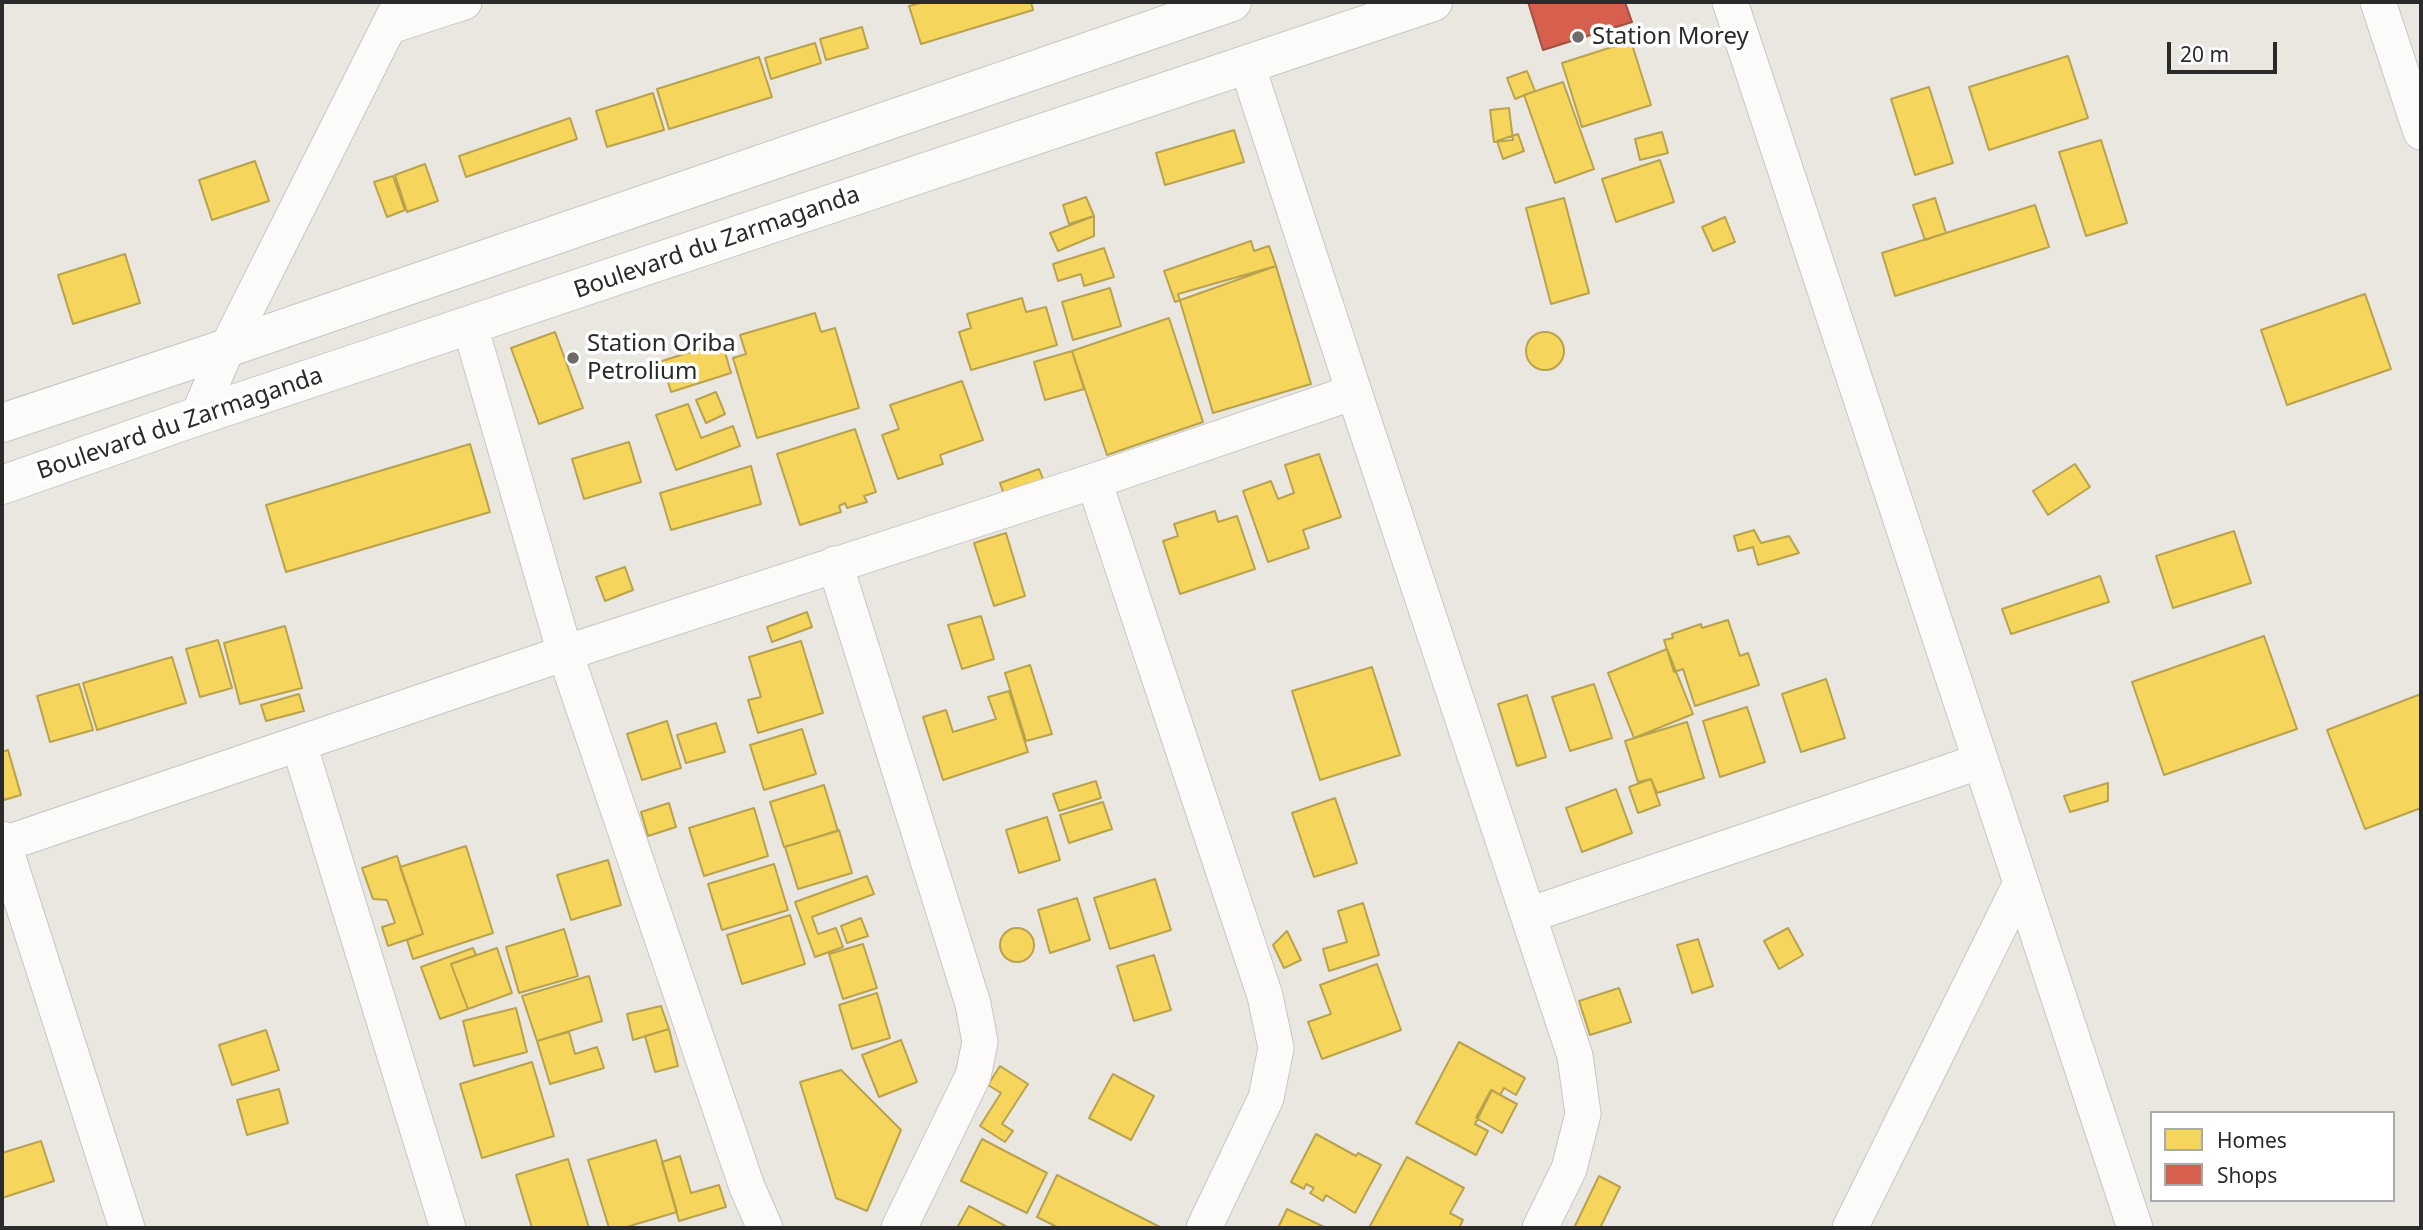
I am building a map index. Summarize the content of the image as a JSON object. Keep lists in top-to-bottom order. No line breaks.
{"streets":{"main road":["Boulevard du Zarmaganda"]},"places":["Station Morey","Station Oriba Petrolium"],"legend":["Homes","Shops"],"scale_bar":"20 m"}
